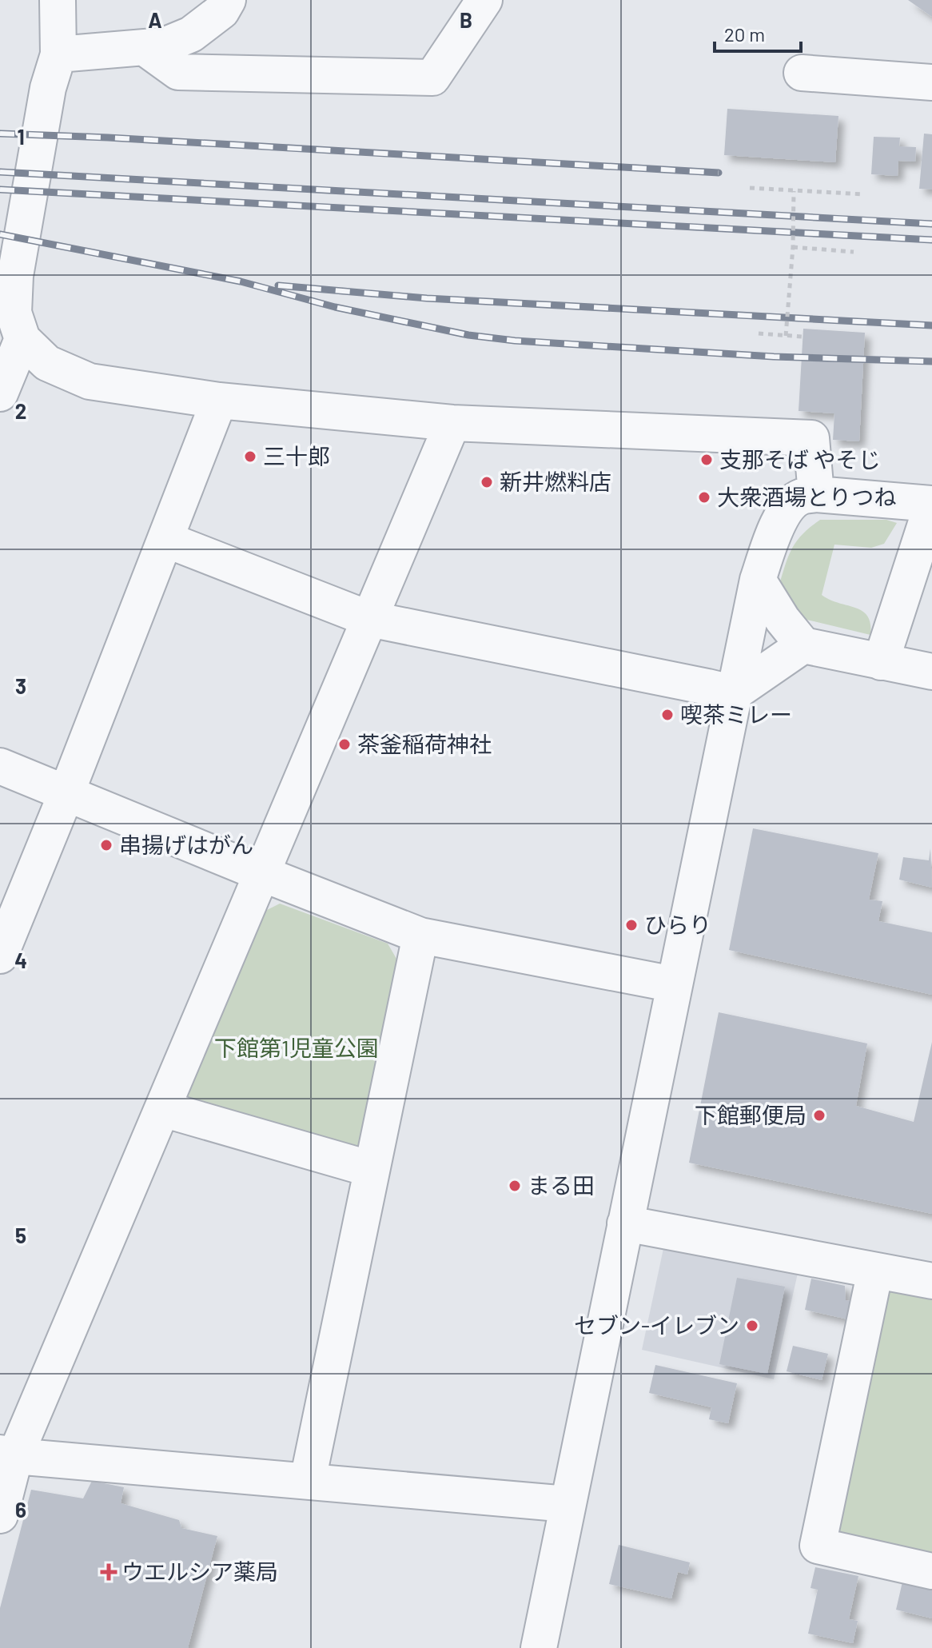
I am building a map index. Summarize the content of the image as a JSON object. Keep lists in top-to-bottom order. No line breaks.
{"parks":["下館第1児童公園"],"places":{"other":["三十郎","支那そば やそじ","新井燃料店","大衆酒場とりつね","喫茶ミレー","茶釜稲荷神社","串揚げはがん","ひらり","下館郵便局","まる田","セブン-イレブン"],"health":["ウエルシア薬局"]},"scale_bar":"20 m","grid":{"columns":["A","B"],"rows":["1","2","3","4","5","6"]}}
